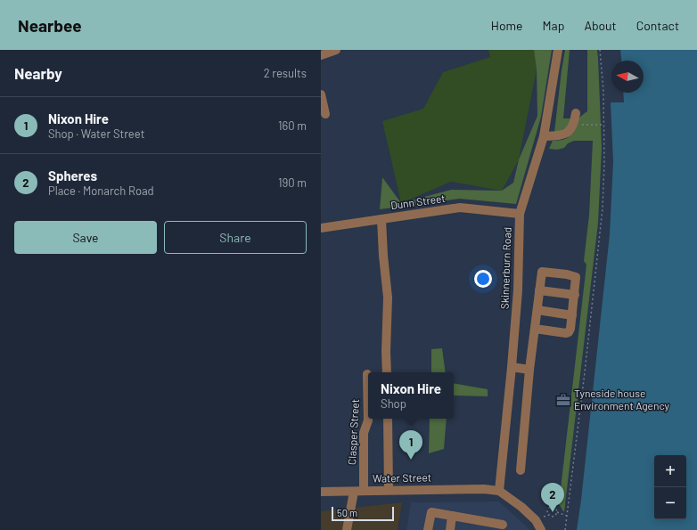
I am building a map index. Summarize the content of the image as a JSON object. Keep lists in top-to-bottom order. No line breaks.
{"streets":{"street":["Dunn Street","Skinnerburn Road","Clasper Street","Water Street"]},"crossings":[["Dunn Street","Skinnerburn Road"],["Skinnerburn Road","Water Street"],["Clasper Street","Water Street"]],"places":{"office":["Tyneside house Environment Agency"]},"scale_bar":"50 m","north":"left","page":{"header":"Nearbee","nav":["Home","Map","About","Contact"],"heading":["Nearby","2 results"],"list":[{"mark":"1","name":"Nixon Hire","note":"Shop · Water Street","value":"160 m"},{"mark":"2","name":"Spheres","note":"Place · Monarch Road","value":"190 m"}],"buttons":["Save","Share"],"popup":["Nixon Hire","Shop"],"pins":["1","2"],"map_buttons":["+","−"],"scale":"50 m"}}
